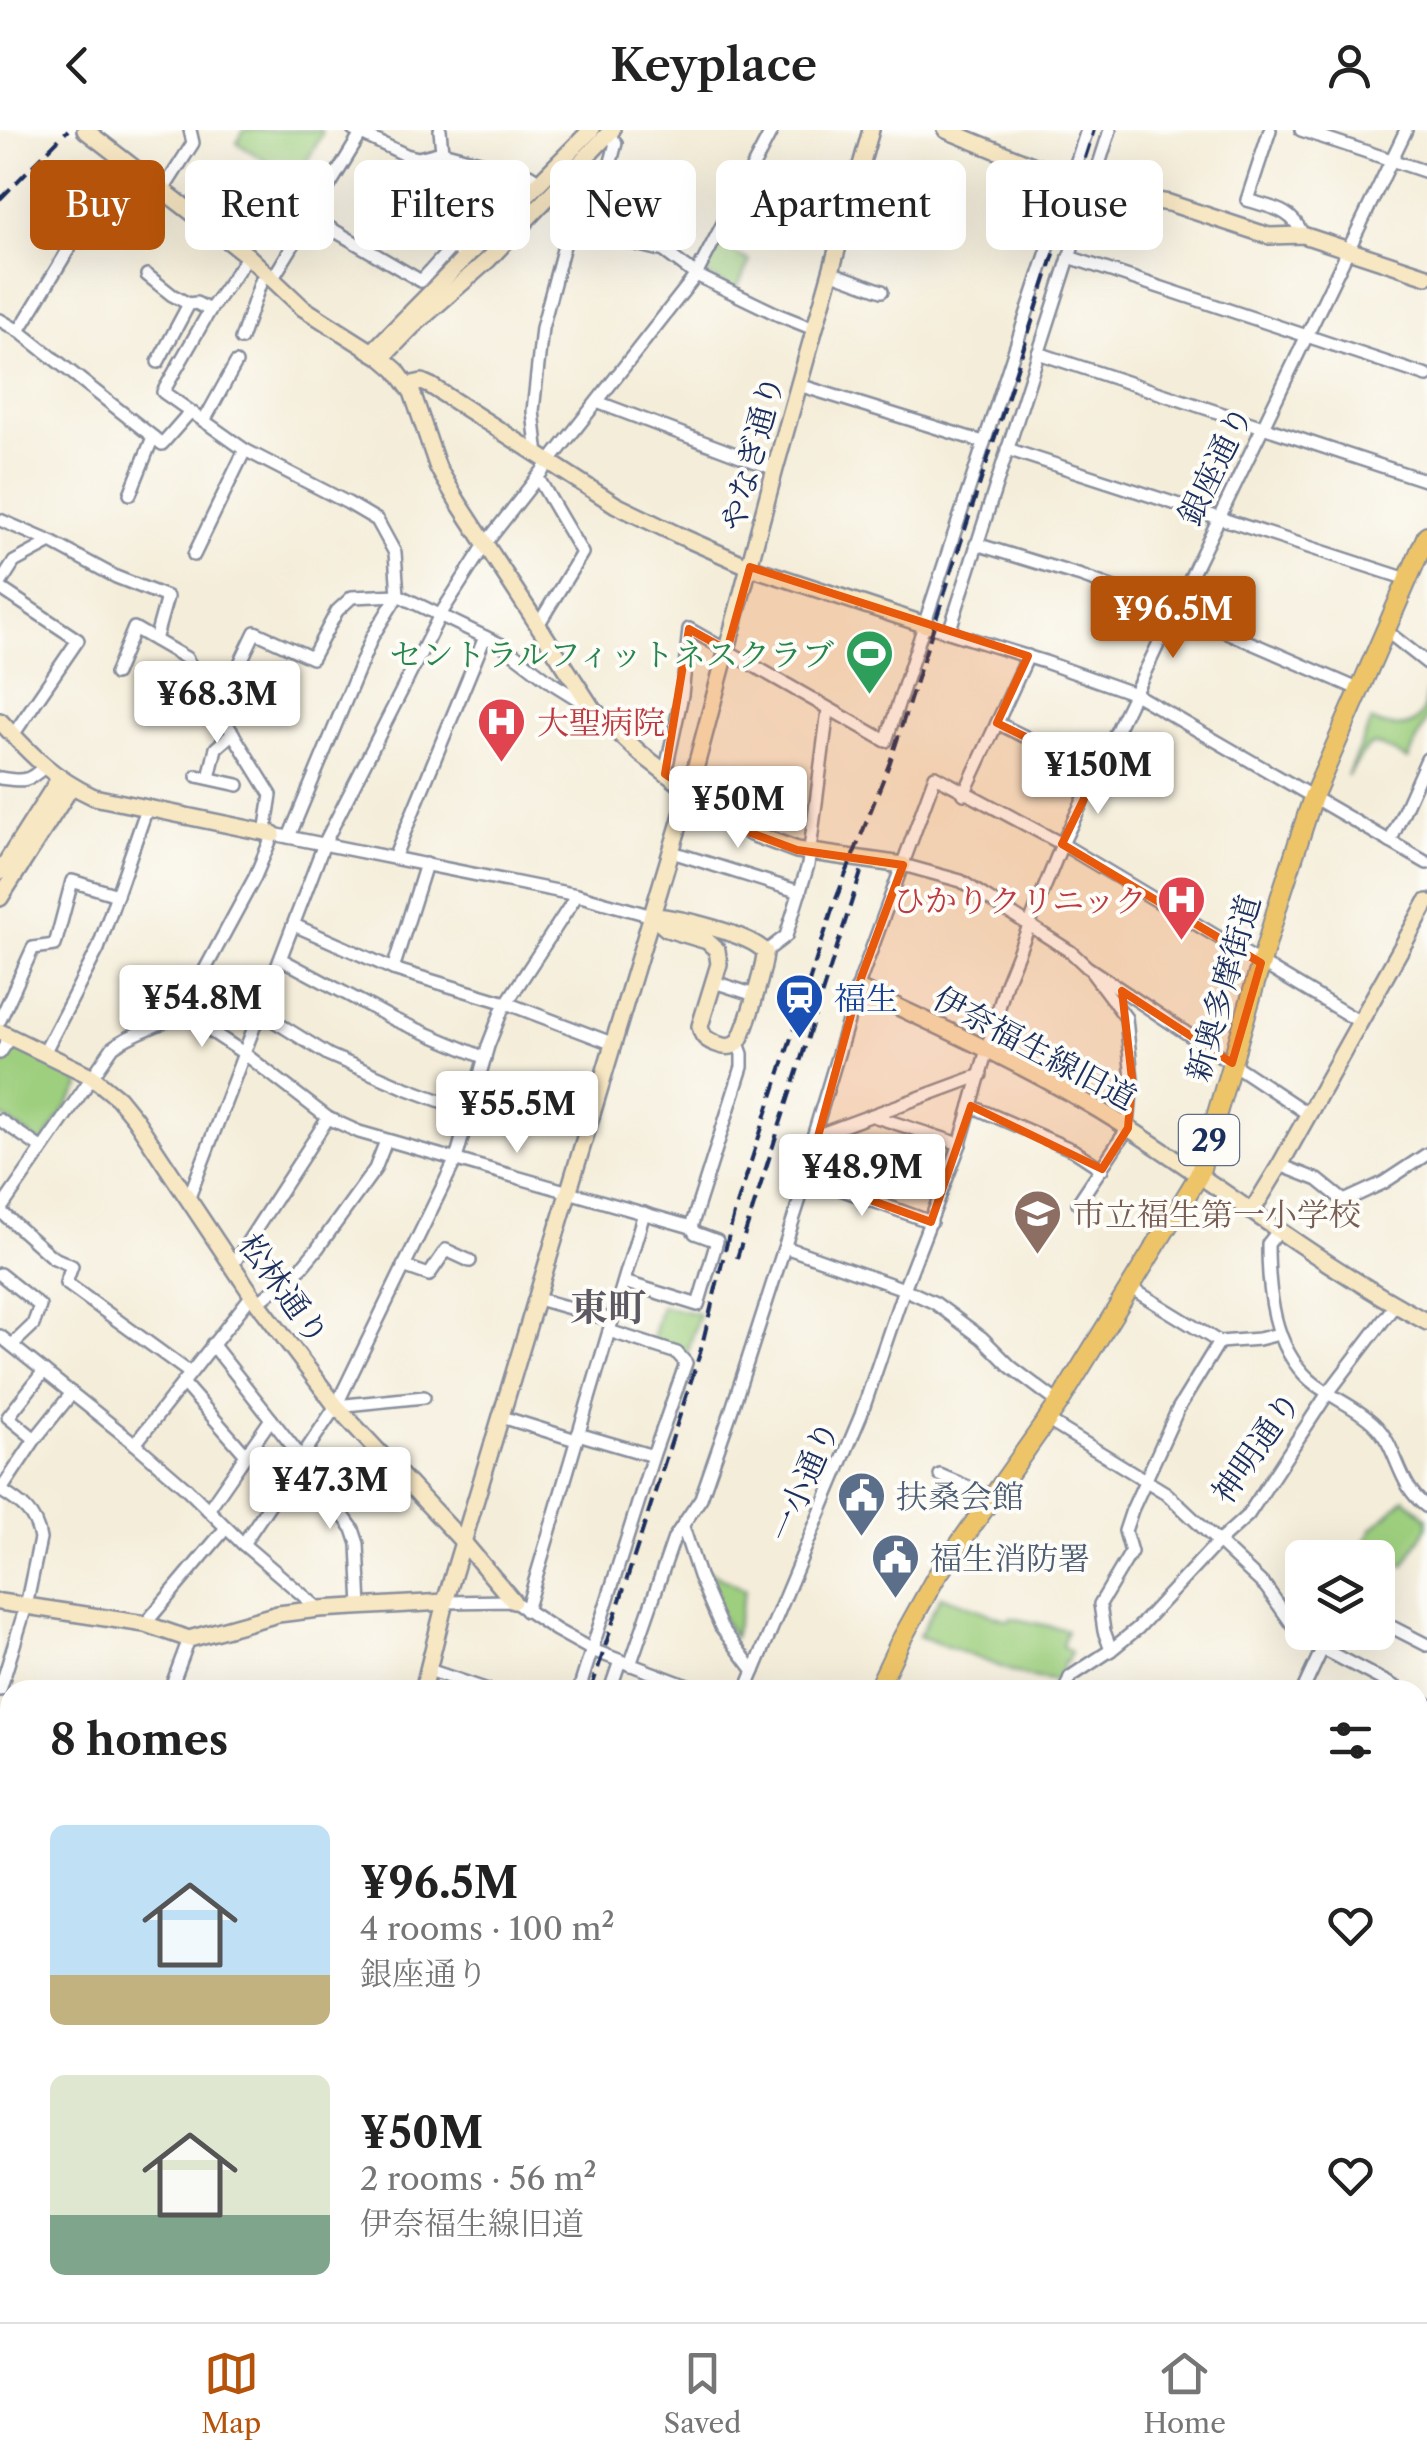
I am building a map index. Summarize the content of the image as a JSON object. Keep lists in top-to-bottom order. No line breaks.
{"streets":{"main road":["新奥多摩街道","29"],"street":["やなぎ通り","銀座通り","伊奈福生線旧道","松林通り","神明通り","一小通り"]},"crossings":[["やなぎ通り","松林通り"],["銀座通り","伊奈福生線旧道"],["銀座通り","一小通り"],["新奥多摩街道","伊奈福生線旧道"],["伊奈福生線旧道","神明通り"]],"districts":["東町"],"places":{"sports":["セントラルフィットネスクラブ"],"hospital":["大聖病院","ひかりクリニック"],"station":["福生"],"school or university":["市立福生第一小学校"],"public building":["扶桑会館","福生消防署"]},"page":{"header":"Keyplace","chip":["Buy","Rent","Filters","New","Apartment","House"],"price":["¥96.5M","¥68.3M","¥150M","¥50M","¥54.8M","¥55.5M","¥48.9M","¥47.3M"],"heading":"8 homes","list":[{"name":"¥96.5M","note":"4 rooms · 100 m² · 銀座通り"},{"name":"¥50M","note":"2 rooms · 56 m² · 伊奈福生線旧道"}],"tabs":["Map","Saved","Home"]}}
